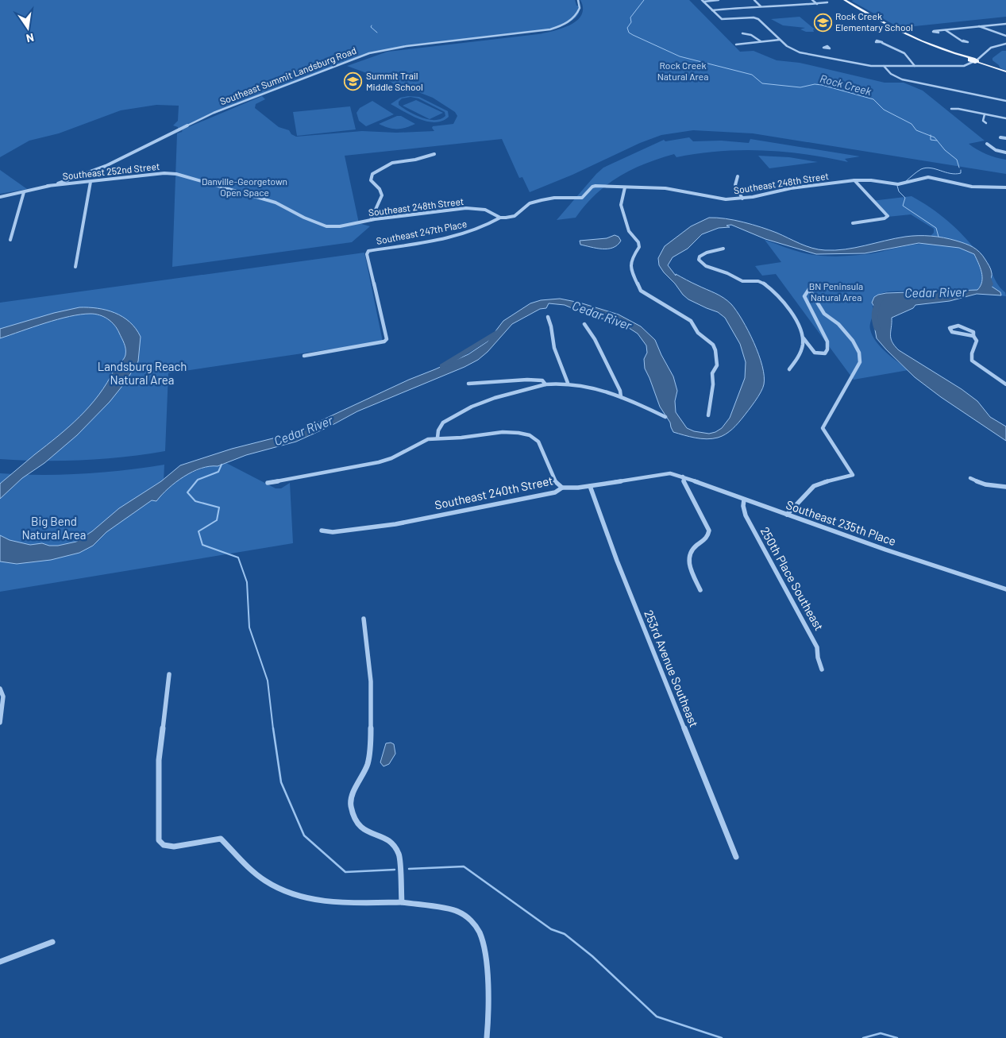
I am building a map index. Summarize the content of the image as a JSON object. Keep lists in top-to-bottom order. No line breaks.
{"streets":{"street":["Southeast Summit Landsburg Road","Southeast 252nd Street","Southeast 248th Street","Southeast 247th Place","Southeast 240th Street","Southeast 235th Place","250th Place Southeast","253rd Avenue Southeast"]},"crossings":[["Southeast Summit Landsburg Road","Southeast 252nd Street"],["Southeast 252nd Street","Southeast 248th Street"],["Southeast 248th Street","Southeast 247th Place"],["Southeast 240th Street","Southeast 235th Place"],["Southeast 240th Street","253rd Avenue Southeast"],["Southeast 235th Place","250th Place Southeast"]],"water":["Rock Creek","Cedar River"],"parks":["Rock Creek Natural Area","Danville-Georgetown Open Space","BN Peninsula Natural Area","Landsburg Reach Natural Area","Big Bend Natural Area"],"places":{"school or university":["Rock Creek Elementary School","Summit Trail Middle School"]},"north":"bottom"}
